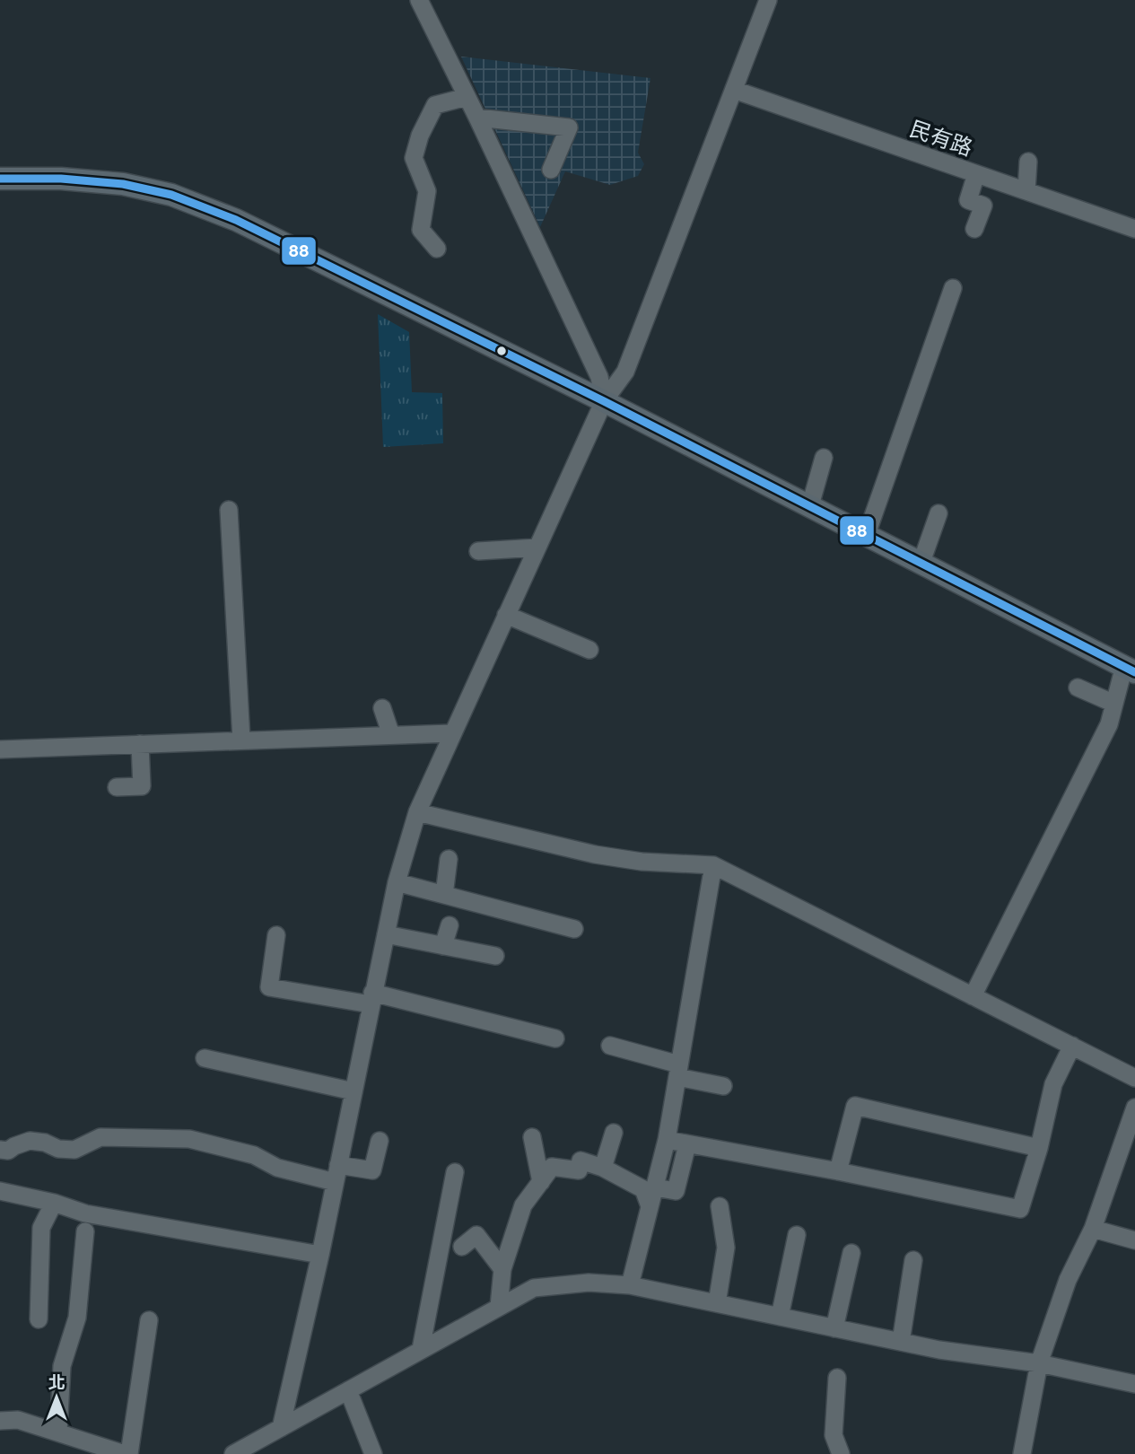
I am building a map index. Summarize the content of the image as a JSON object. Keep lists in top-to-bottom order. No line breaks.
{"streets":{"street":["民有路"]},"lines":["transit line 88"],"north":"top"}
